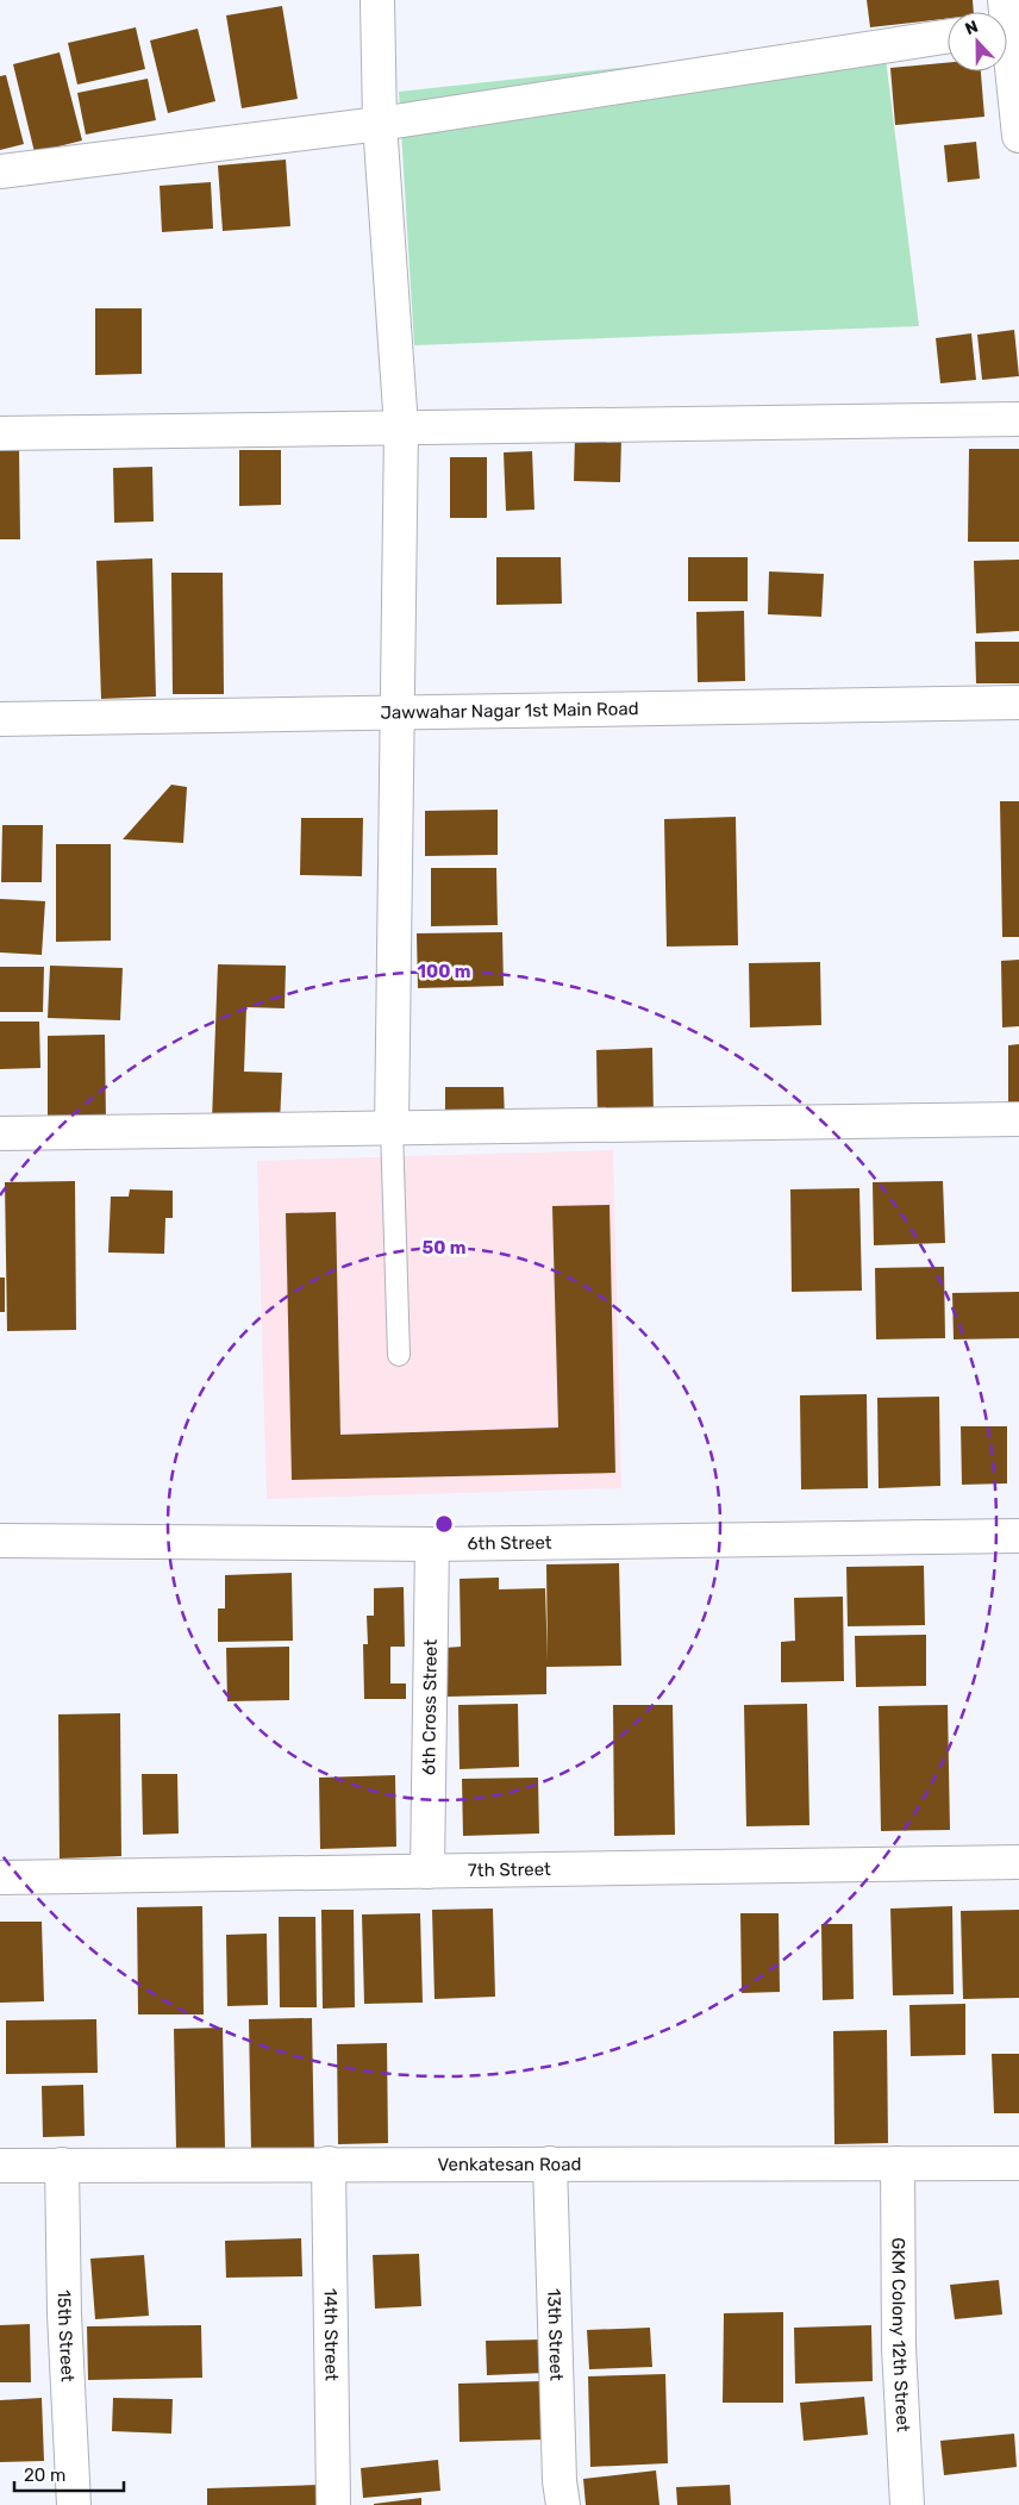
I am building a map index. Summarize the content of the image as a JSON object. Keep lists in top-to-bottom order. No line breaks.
{"streets":{"street":["Jawwahar Nagar 1st Main Road","6th Street","6th Cross Street","7th Street","Venkatesan Road","15th Street","14th Street","13th Street","GKM Colony 12th Street"]},"crossings":[["6th Street","6th Cross Street"],["6th Cross Street","7th Street"],["Venkatesan Road","15th Street"],["Venkatesan Road","14th Street"],["Venkatesan Road","13th Street"],["Venkatesan Road","GKM Colony 12th Street"]],"scale_bar":"20 m","north":"top","rings":["100 m","50 m"]}
